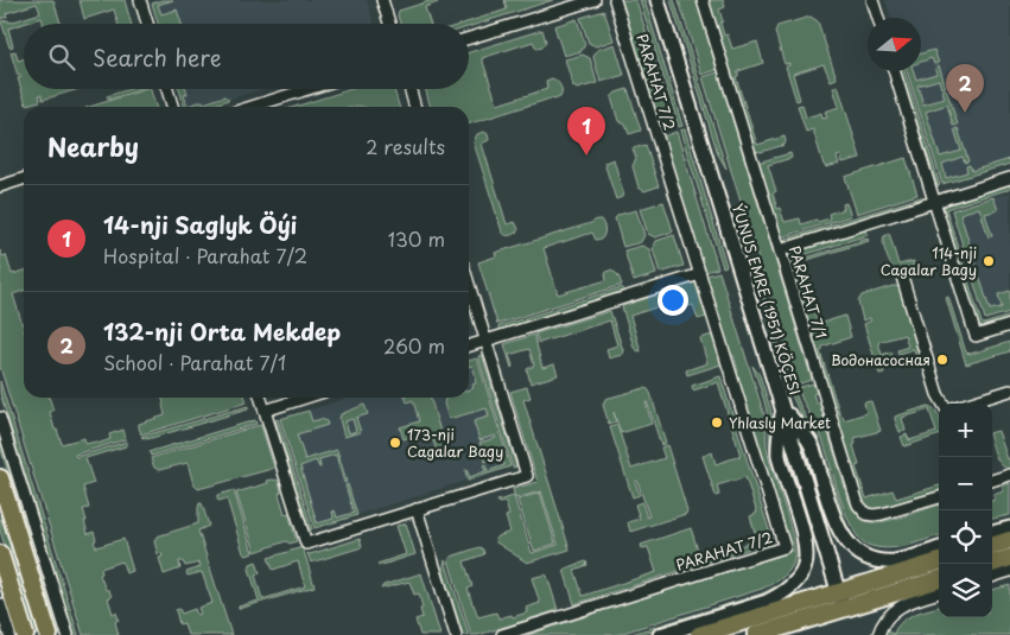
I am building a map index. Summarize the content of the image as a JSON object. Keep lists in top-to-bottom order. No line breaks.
{"streets":{"street":["PARAHAT 7/2","PARAHAT 7/1","ÝUNUS EMRE (1951) KÖÇESI"]},"places":["114-nji Cagalar Bagy","Водонасосная","Yhlasly Market","173-nji Cagalar Bagy"],"north":"right","page":{"search":"Search here","pins":["2","1"],"heading":["Nearby","2 results"],"list":[{"mark":"1","name":"14-nji Saglyk Öýi","note":"Hospital · Parahat 7/2","value":"130 m"},{"mark":"2","name":"132-nji Orta Mekdep","note":"School · Parahat 7/1","value":"260 m"}],"map_buttons":["+","−"]}}
